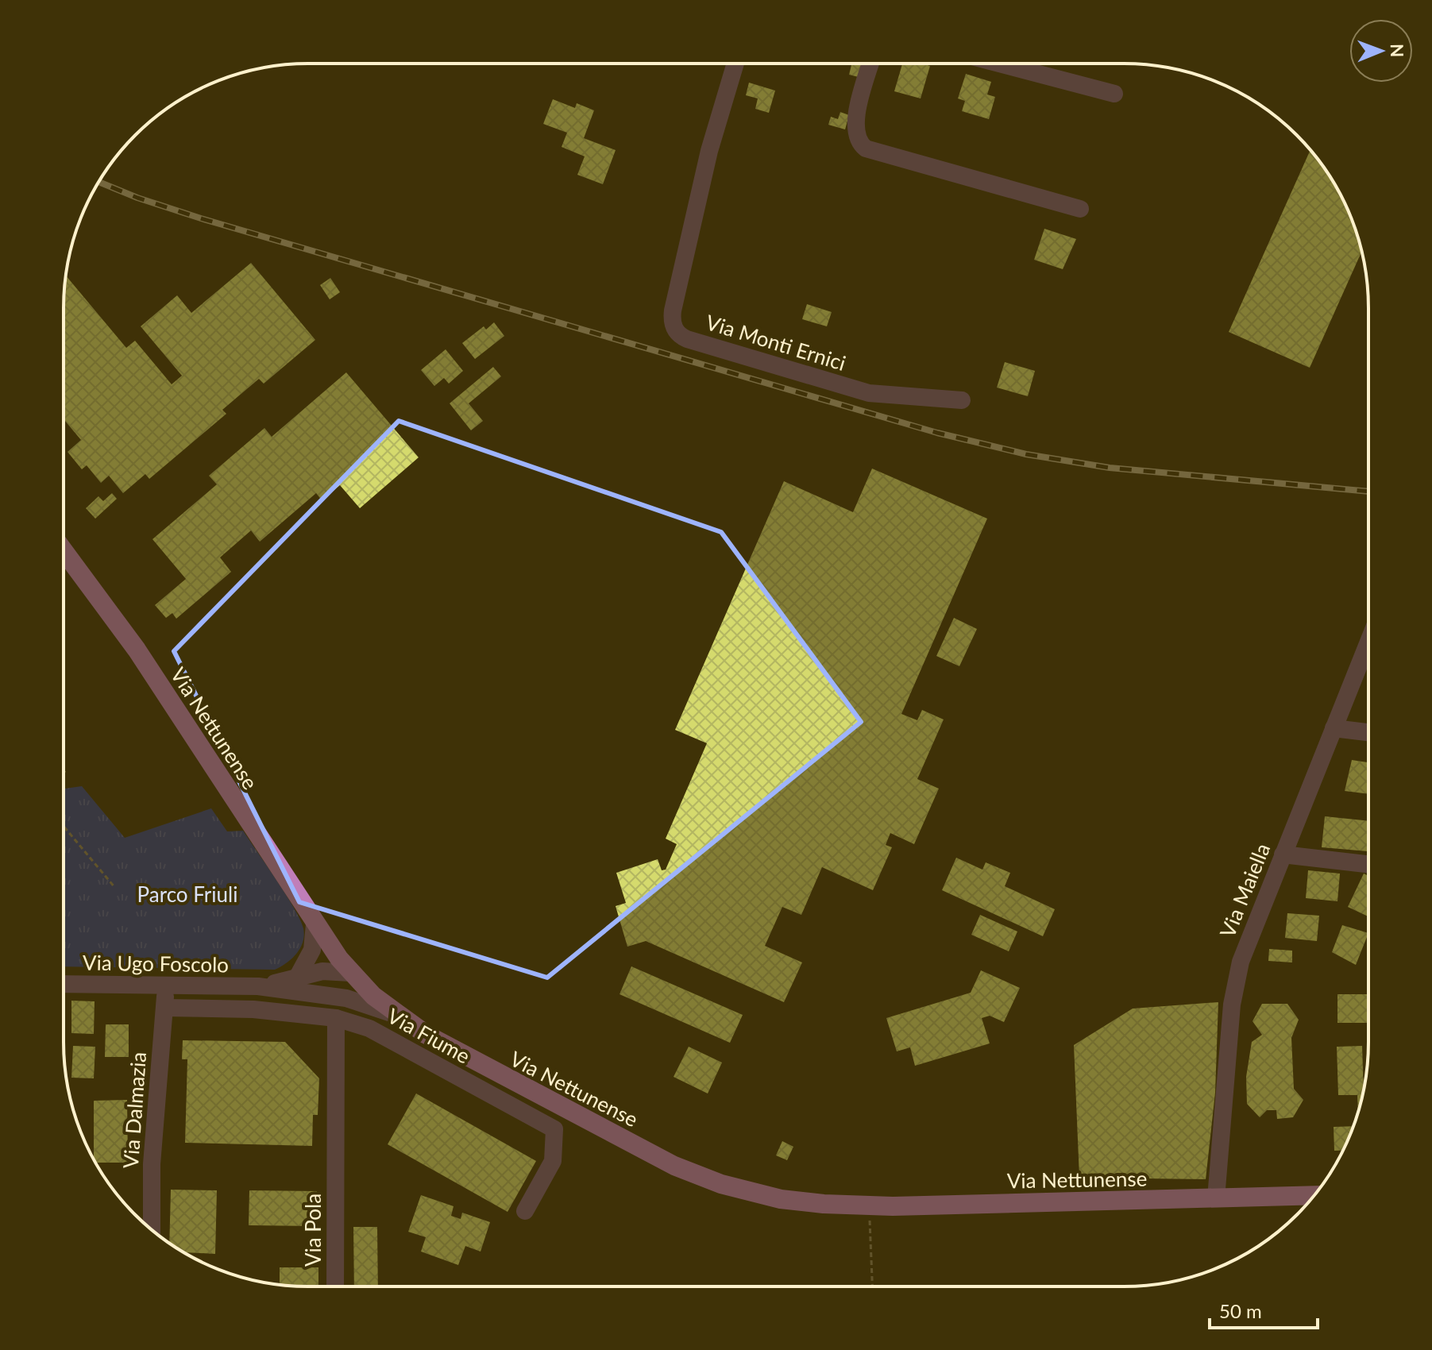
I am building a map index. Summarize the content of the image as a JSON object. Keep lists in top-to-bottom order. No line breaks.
{"streets":{"main road":["Via Nettunense"],"street":["Via Monti Ernici","Via Maiella","Via Ugo Foscolo","Via Fiume","Via Dalmazia","Via Pola"]},"crossings":[["Via Nettunense","Via Maiella"],["Via Nettunense","Via Ugo Foscolo"],["Via Ugo Foscolo","Via Dalmazia"],["Via Fiume","Via Dalmazia"],["Via Fiume","Via Pola"]],"parks":["Parco Friuli"],"scale_bar":"50 m","north":"right"}
